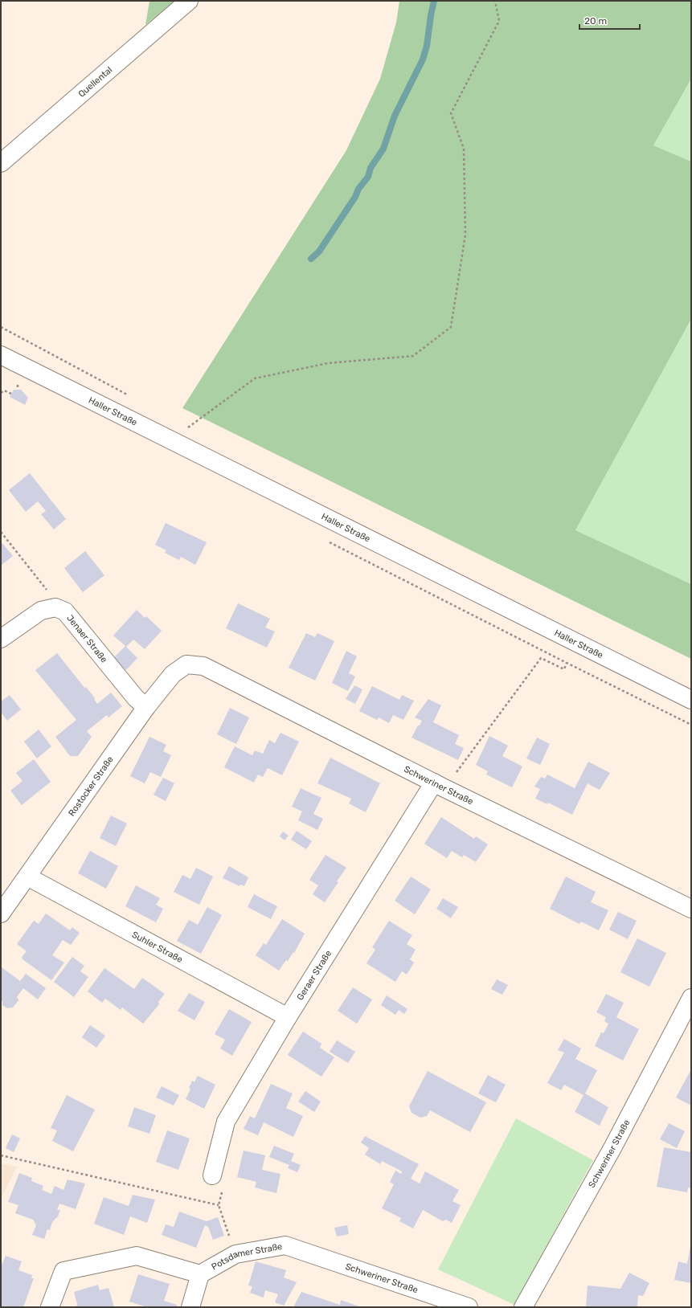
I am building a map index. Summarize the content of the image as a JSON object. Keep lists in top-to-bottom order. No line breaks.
{"streets":{"street":["Quellental","Haller Straße","Jenaer Straße","Schweriner Straße","Rostocker Straße","Suhler Straße","Geraer Straße","Potsdamer Straße"]},"crossings":[["Jenaer Straße","Rostocker Straße"],["Schweriner Straße","Rostocker Straße"],["Schweriner Straße","Geraer Straße"],["Schweriner Straße","Potsdamer Straße"],["Rostocker Straße","Suhler Straße"],["Suhler Straße","Geraer Straße"]],"scale_bar":"20 m"}
